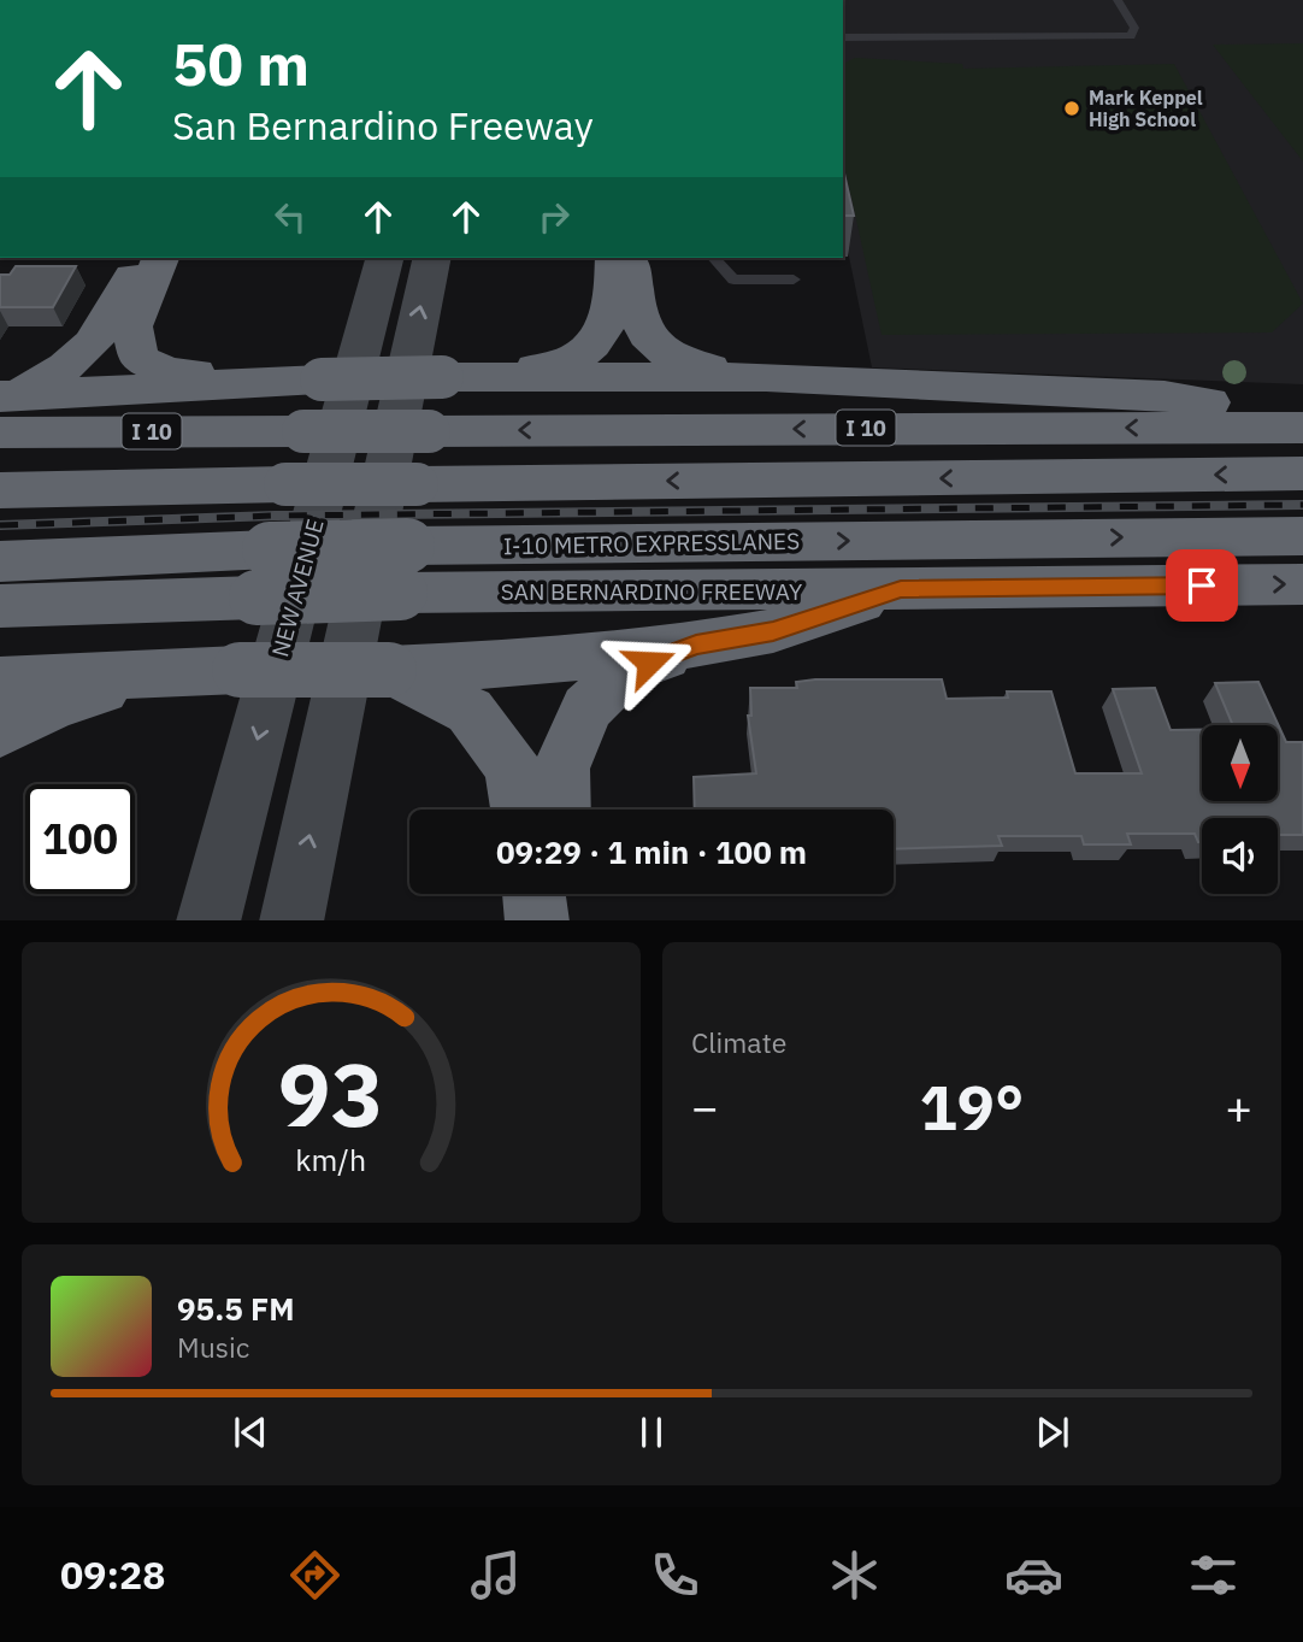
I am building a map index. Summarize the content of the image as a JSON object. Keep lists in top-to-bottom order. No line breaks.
{"streets":{"highway":["I 10","I-10 METRO EXPRESSLANES","SAN BERNARDINO FREEWAY"],"main road":["NEW AVENUE"]},"crossings":[["I-10 METRO EXPRESSLANES","SAN BERNARDINO FREEWAY"]],"places":["Mark Keppel High School"],"north":"bottom","page":{"turn":["50 m","San Bernardino Freeway"],"limit":"100","trip":"09:29 · 1 min · 100 m","tile":"Climate","heat":["−","19°","+"],"song":["95.5 FM","Music"],"tabs":"09:28","gauge":["93","km/h"]}}
